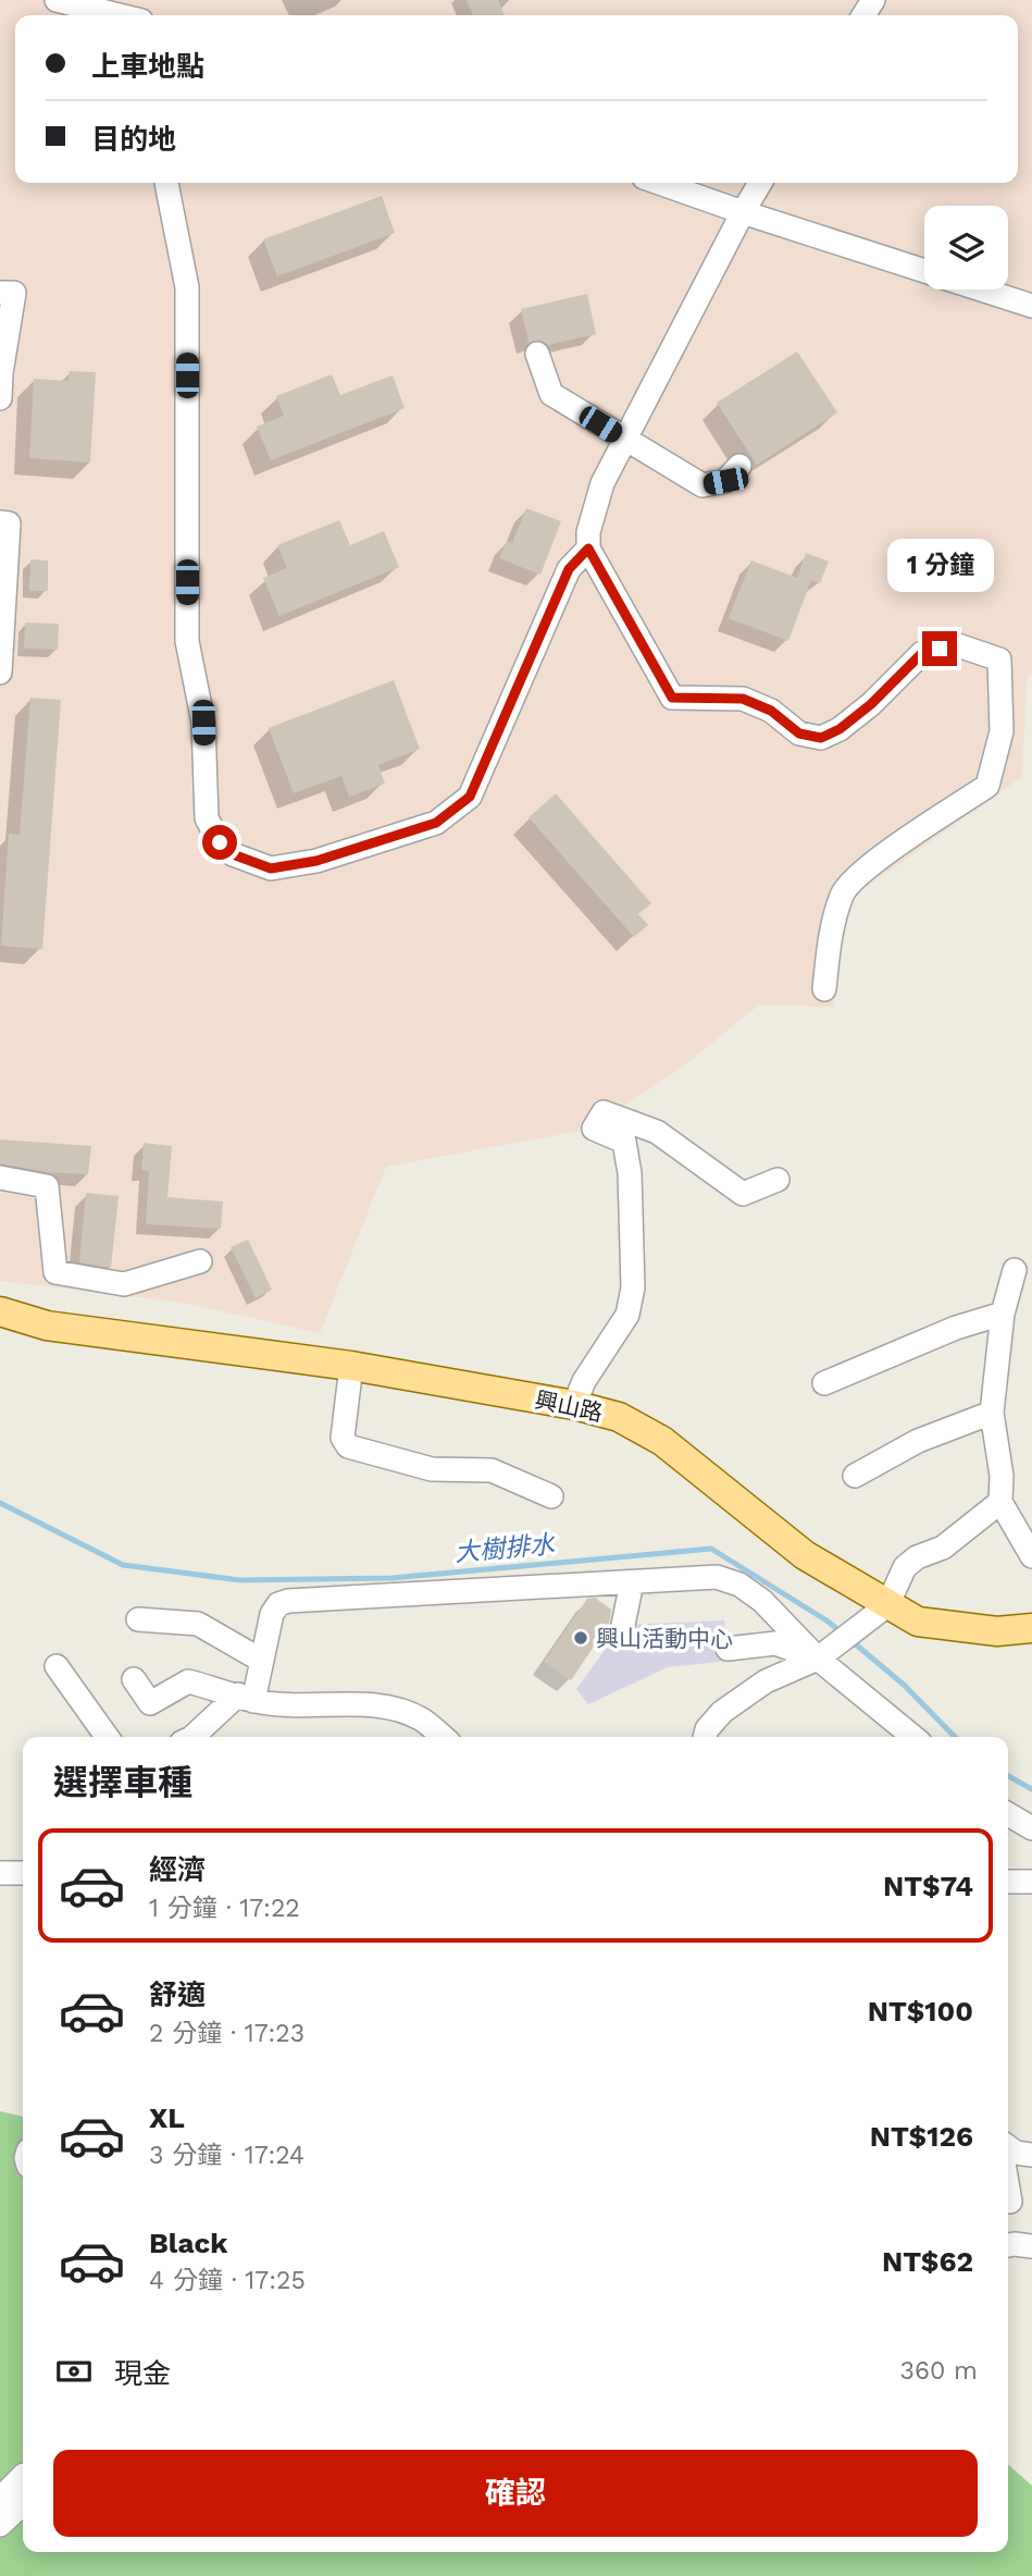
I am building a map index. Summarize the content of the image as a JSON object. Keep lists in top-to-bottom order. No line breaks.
{"streets":{"main road":["興山路"]},"water":["大樹排水"],"places":["興山活動中心"],"page":{"banner":["上車地點","目的地"],"bubble":"1 分鐘","heading":"選擇車種","list":[{"name":"經濟","note":"1 分鐘 · 17:22","value":"NT$74"},{"name":"舒適","note":"2 分鐘 · 17:23","value":"NT$100"},{"name":"XL","note":"3 分鐘 · 17:24","value":"NT$126"},{"name":"Black","note":"4 分鐘 · 17:25","value":"NT$62"}],"pay":["現金","360 m"],"buttons":"確認"}}
